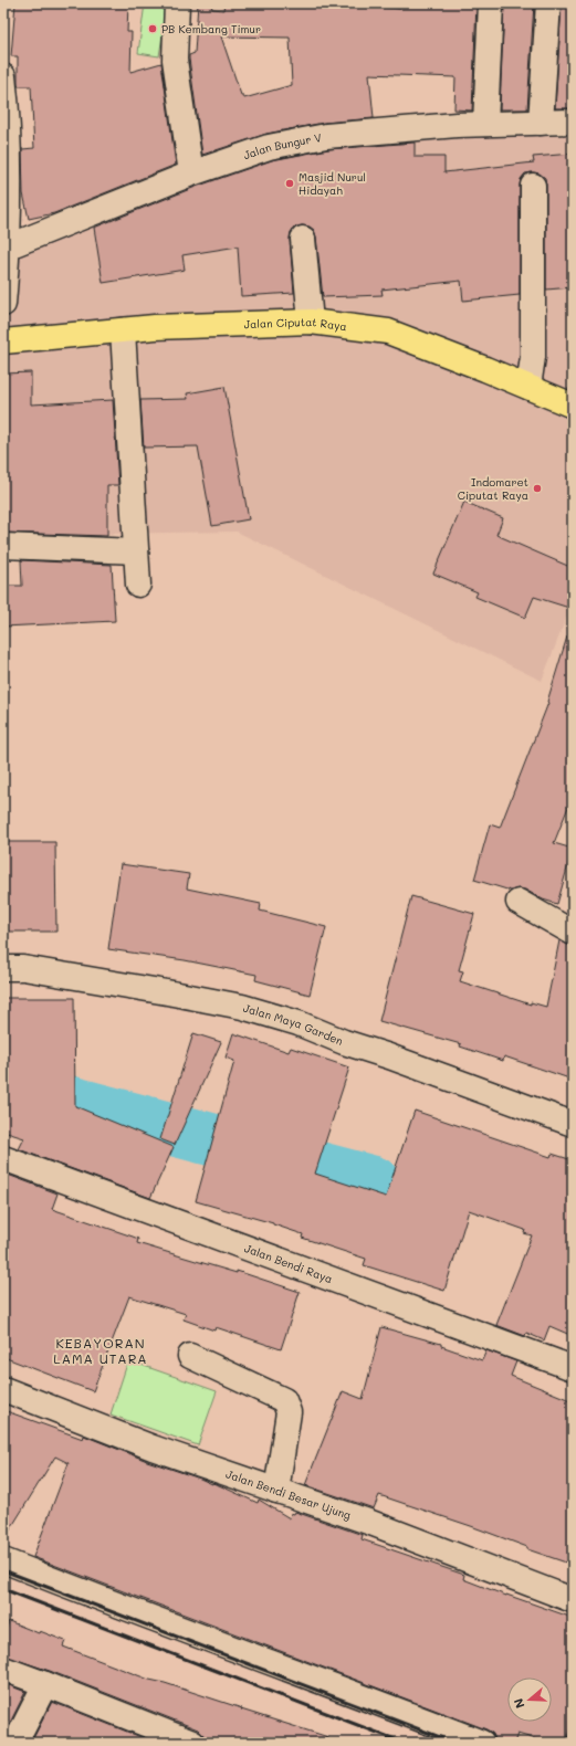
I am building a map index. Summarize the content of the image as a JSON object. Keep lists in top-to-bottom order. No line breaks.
{"streets":{"main road":["Jalan Ciputat Raya"],"street":["Jalan Bungur V","Jalan Maya Garden","Jalan Bendi Raya","Jalan Bendi Besar Ujung"]},"districts":["KEBAYORAN LAMA UTARA"],"places":["PB Kembang Timur","Masjid Nurul Hidayah","Indomaret Ciputat Raya"],"north":"left"}
